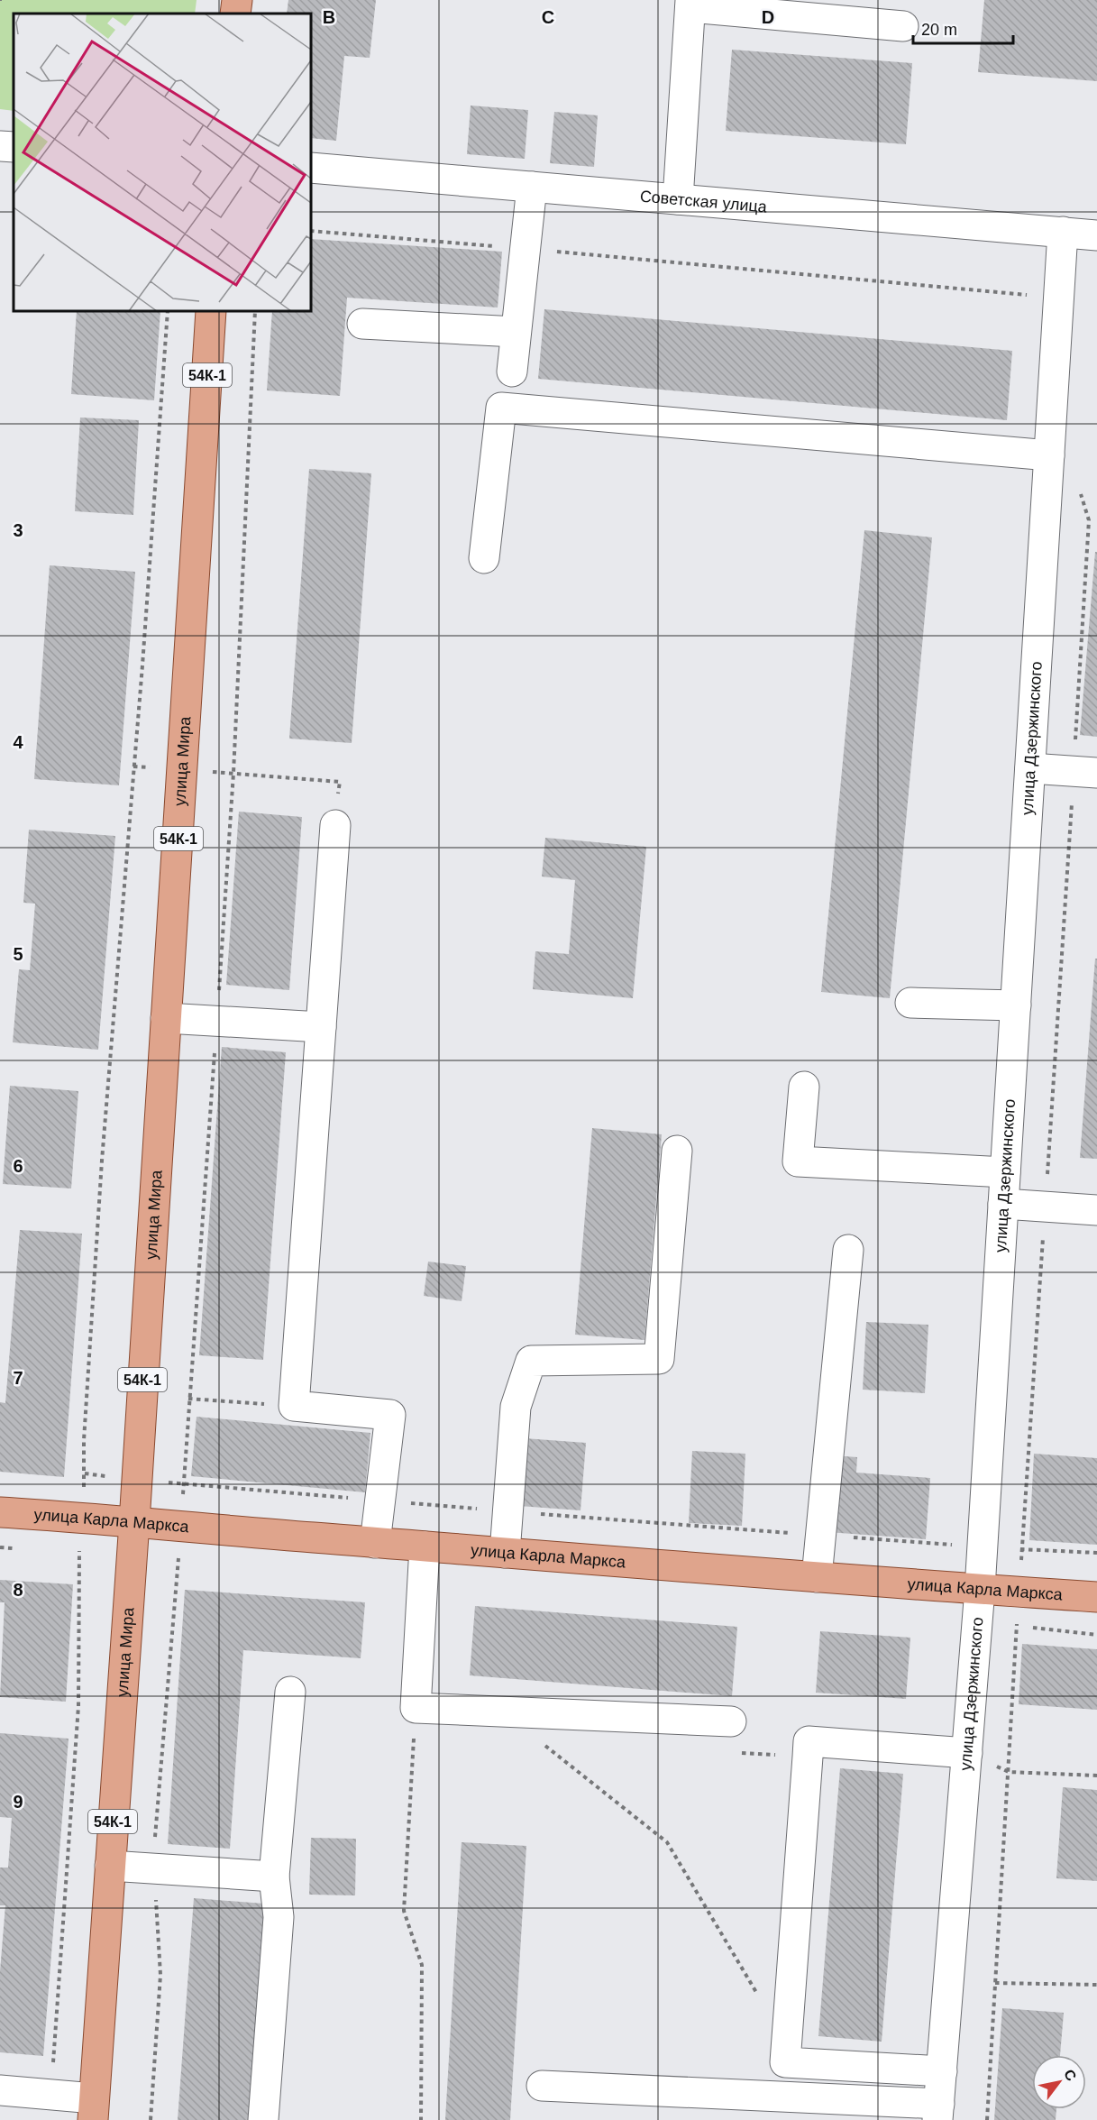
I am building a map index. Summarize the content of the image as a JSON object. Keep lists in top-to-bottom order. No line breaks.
{"streets":{"main road":["54К-1","улица Мира","улица Карла Маркса"],"street":["Советская улица","улица Дзержинского"]},"crossings":[["Советская улица","улица Дзержинского"],["улица Дзержинского","улица Карла Маркса"],["улица Мира","улица Карла Маркса"]],"scale_bar":"20 m","north":"top right","grid":{"columns":["B","C","D"],"rows":["3","4","5","6","7","8","9"]}}
